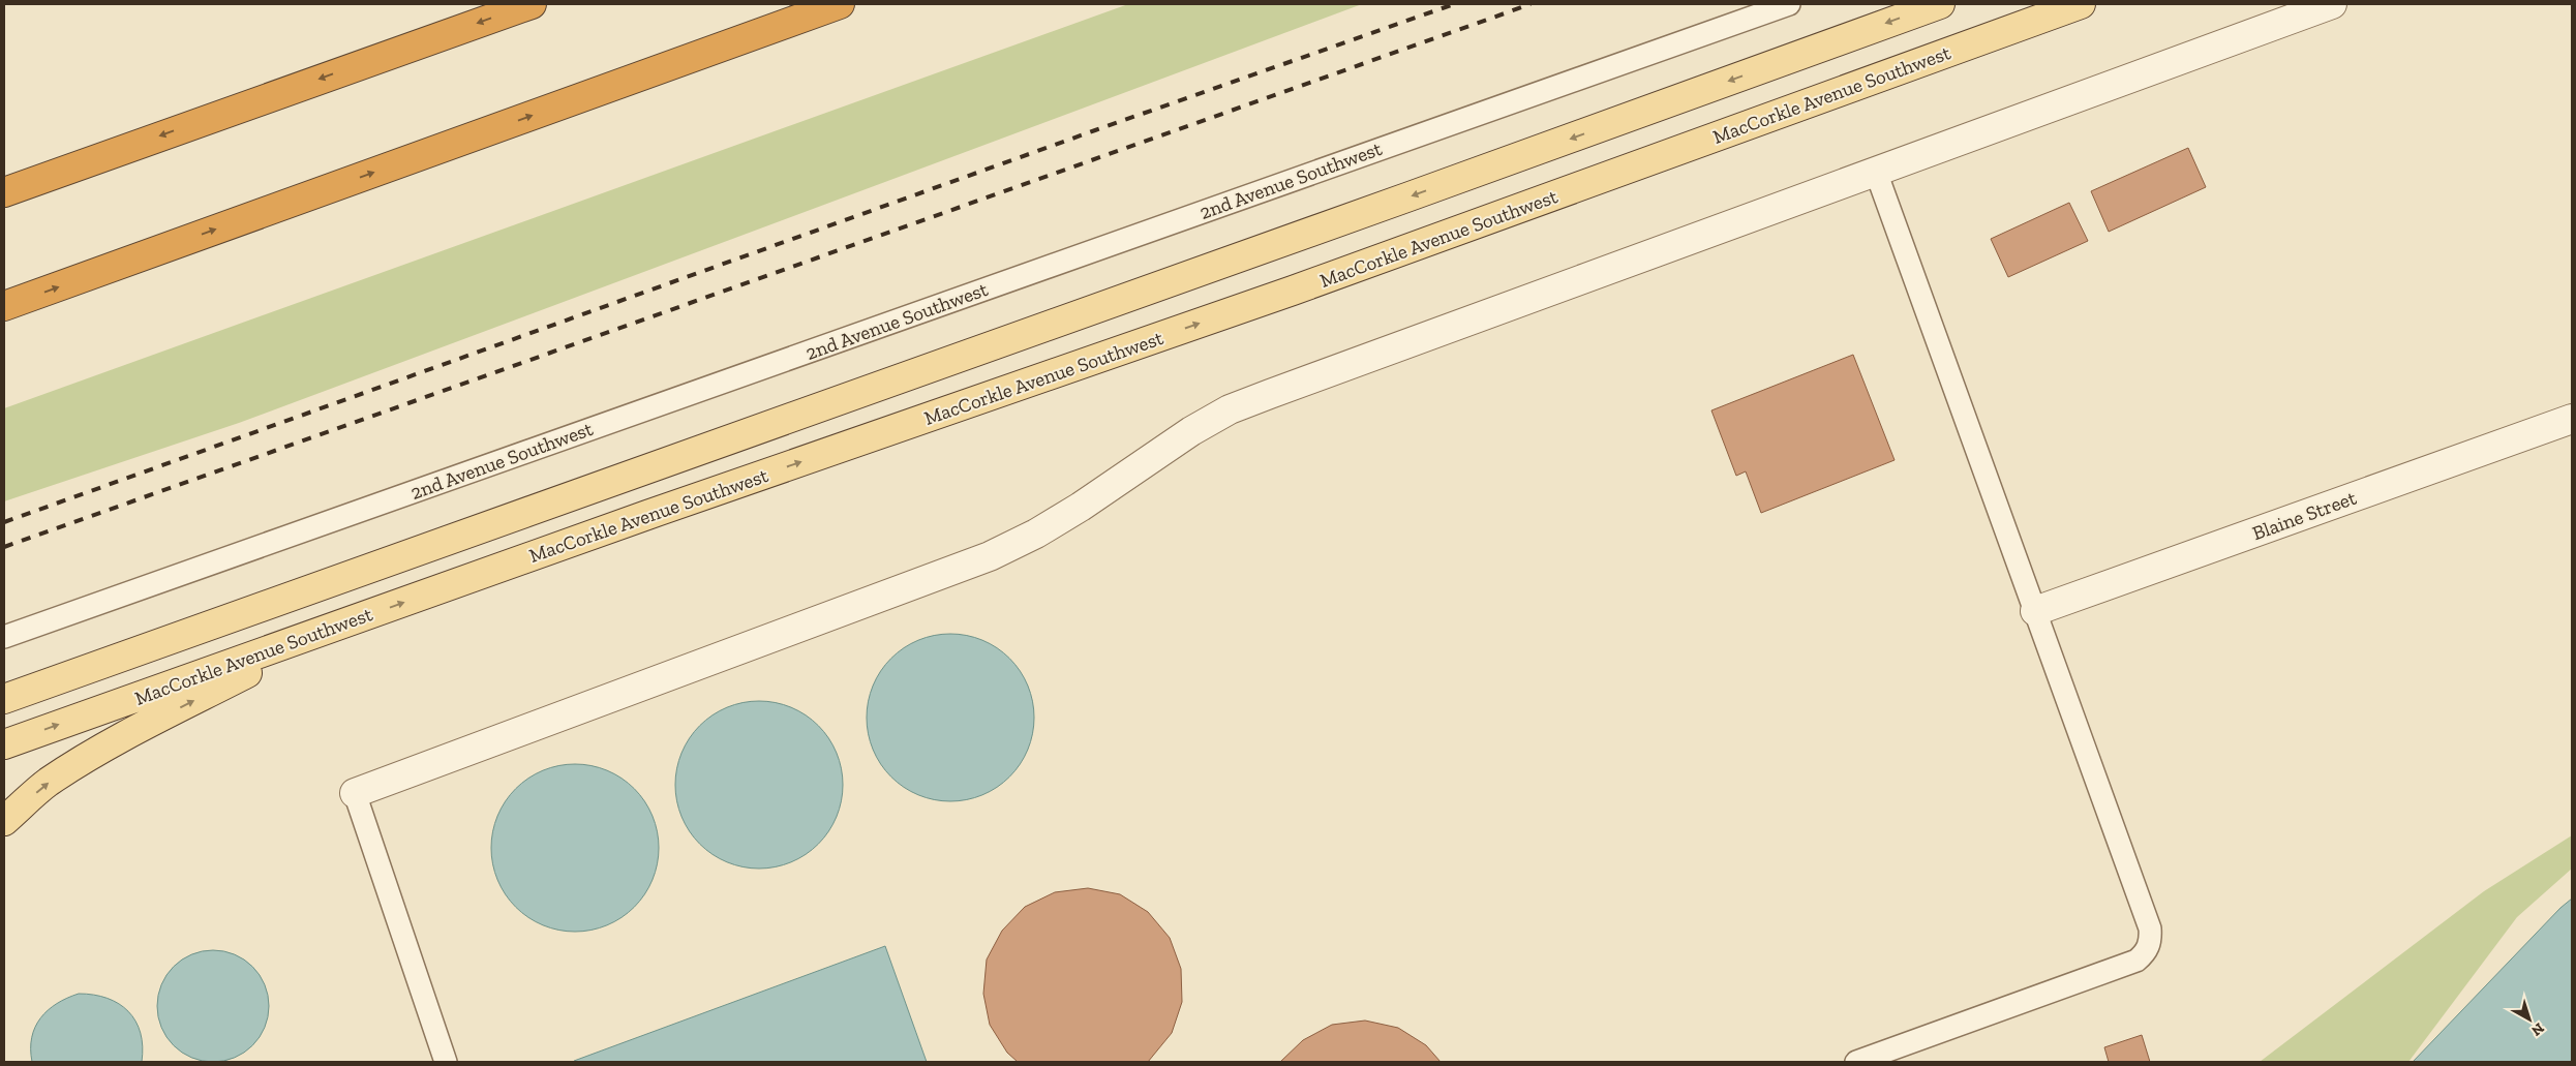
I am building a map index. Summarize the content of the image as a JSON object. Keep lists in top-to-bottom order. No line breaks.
{"streets":{"main road":["MacCorkle Avenue Southwest"],"street":["Blaine Street"],"lane":["2nd Avenue Southwest"]},"north":"bottom right"}
